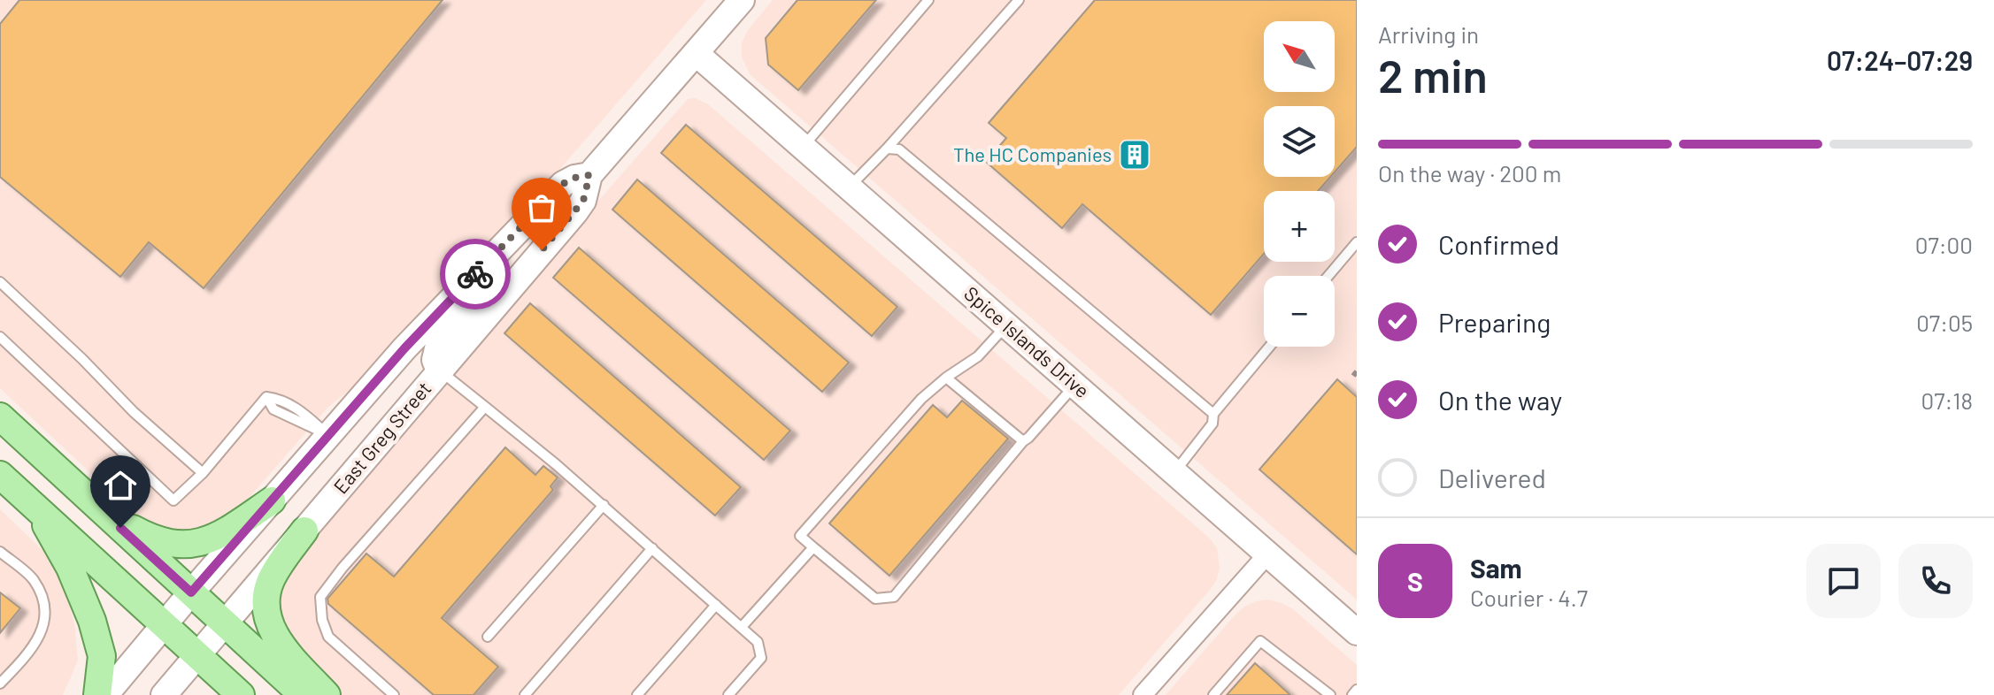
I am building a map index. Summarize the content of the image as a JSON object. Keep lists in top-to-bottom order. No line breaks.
{"streets":{"main road":["Spice Islands Drive","East Greg Street"]},"crossings":[["Spice Islands Drive","East Greg Street"]],"places":{"building":["The HC Companies"]},"north":"top left","page":{"heading":["2 min","Arriving in","07:24–07:29"],"panel":["Sam","Courier · 4.7"],"map_buttons":["+","−"],"bar":"On the way · 200 m","list":[["Confirmed","07:00"],["Preparing","07:05"],["On the way","07:18"],"Delivered"],"round":"S"}}
